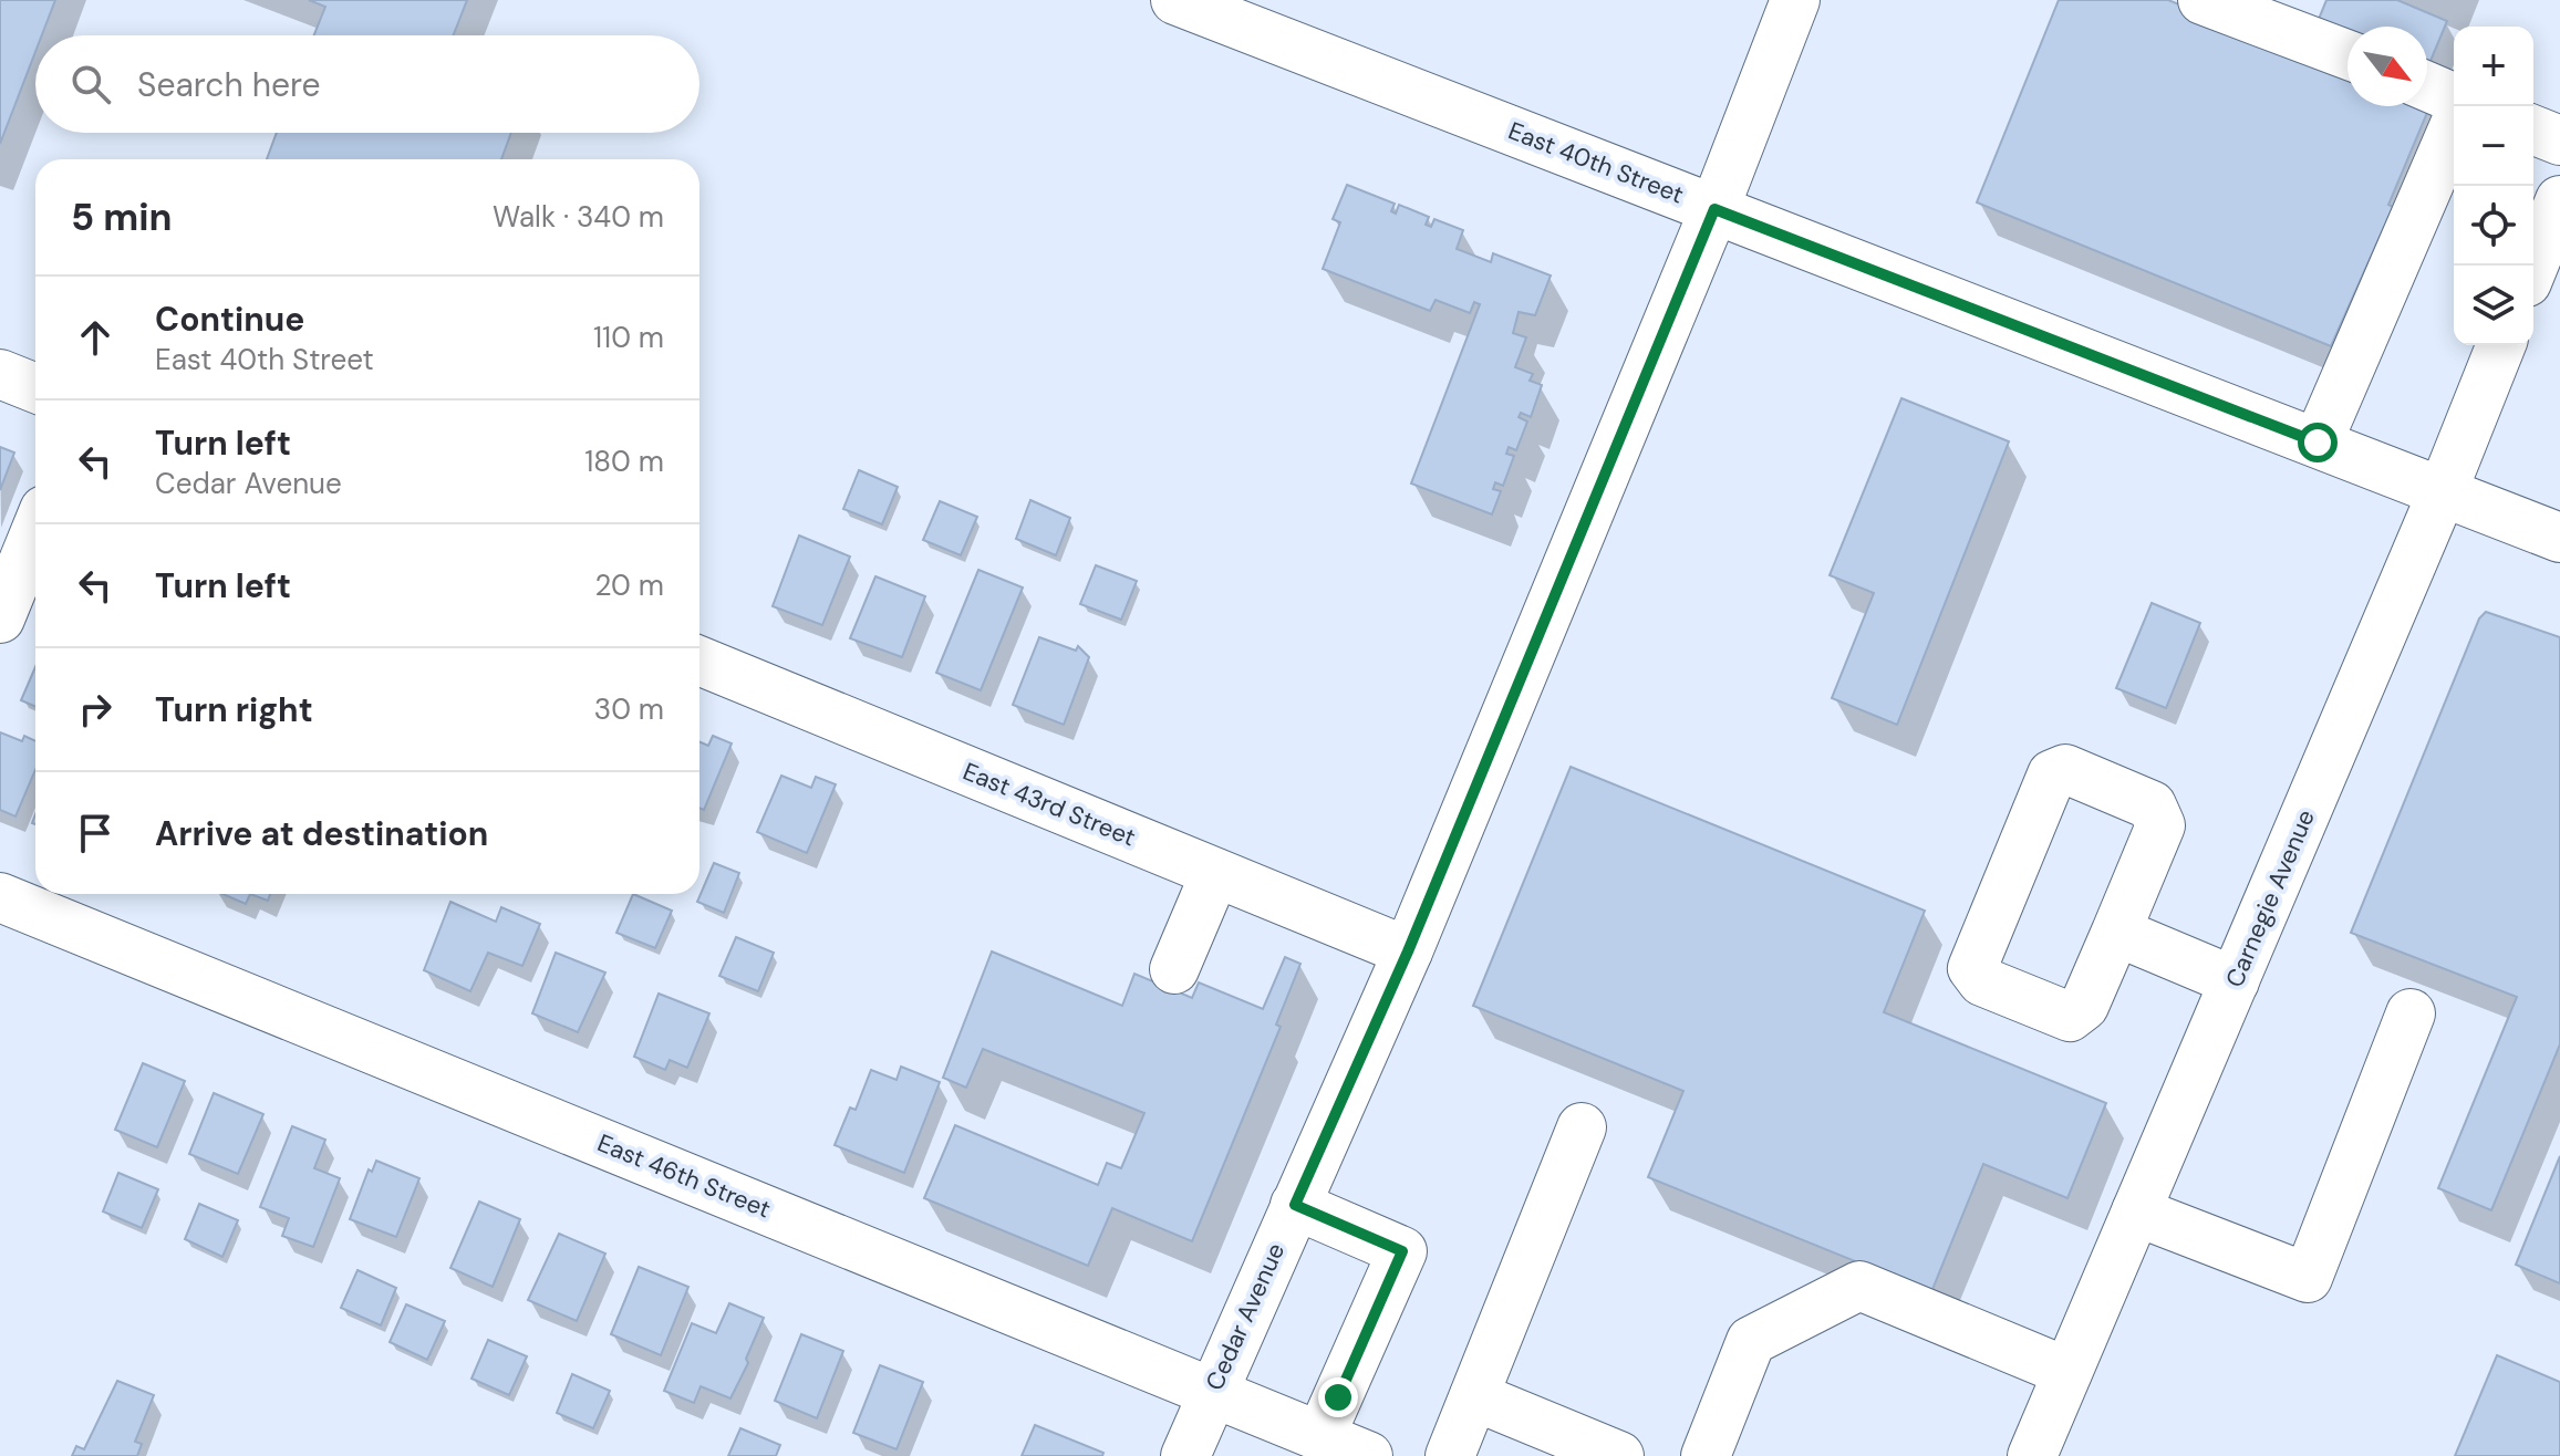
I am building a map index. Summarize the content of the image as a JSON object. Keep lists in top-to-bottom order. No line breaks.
{"streets":{"street":["East 40th Street","East 43rd Street","Carnegie Avenue","East 46th Street","Cedar Avenue"]},"crossings":[["East 40th Street","Carnegie Avenue"],["East 40th Street","Cedar Avenue"],["East 43rd Street","Cedar Avenue"],["East 46th Street","Cedar Avenue"]],"north":"bottom right","page":{"map_buttons":["+","−"],"search":"Search here","heading":["5 min","Walk · 340 m"],"list":[["Continue","East 40th Street","110 m"],["Turn left","Cedar Avenue","180 m"],["Turn left","20 m"],["Turn right","30 m"],"Arrive at destination"]}}
